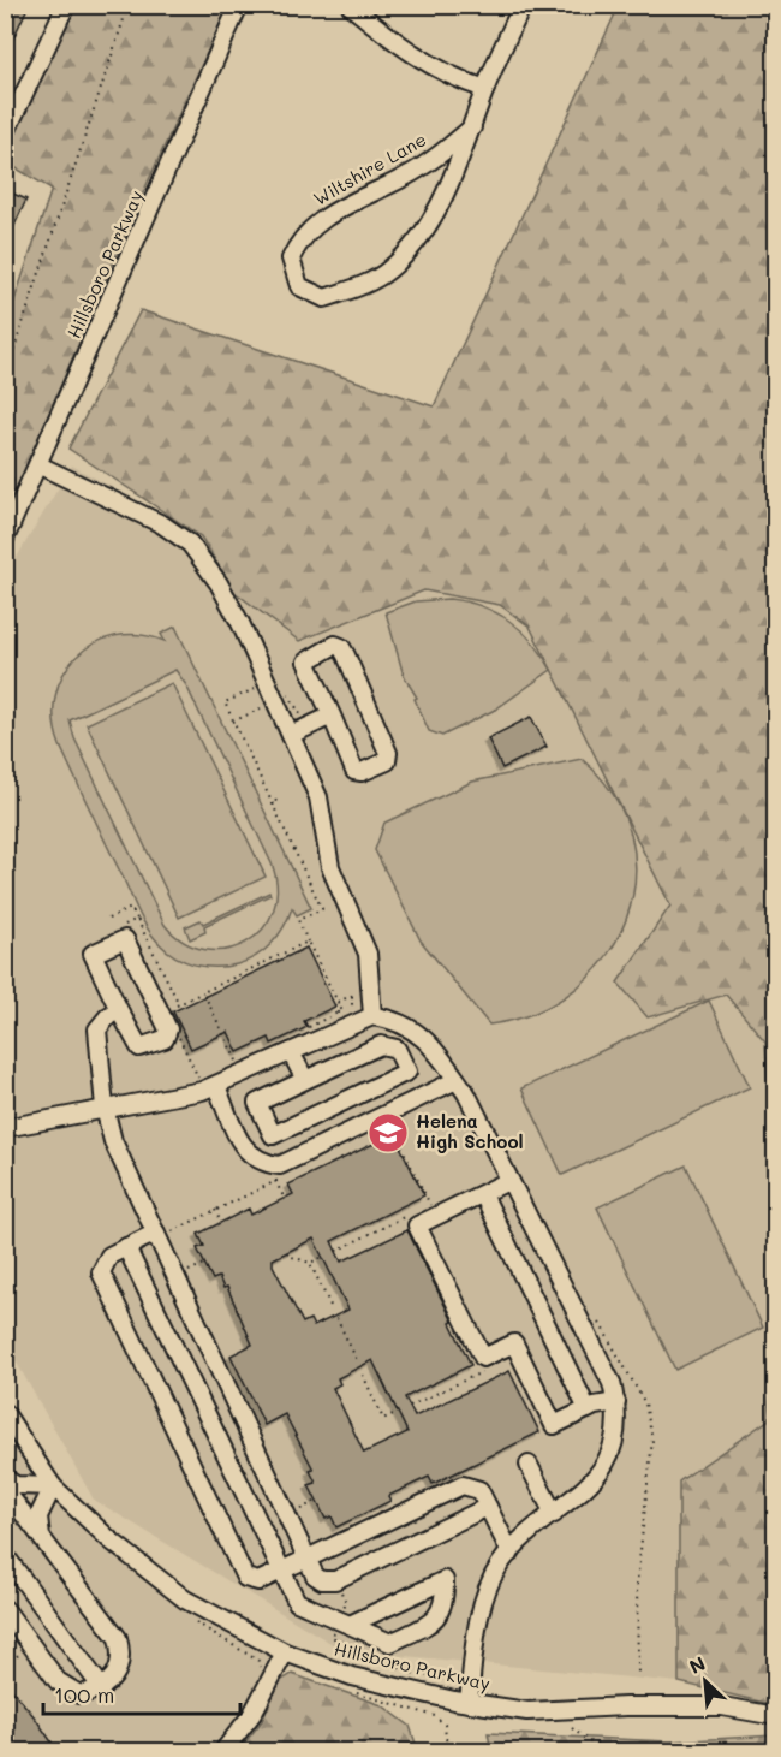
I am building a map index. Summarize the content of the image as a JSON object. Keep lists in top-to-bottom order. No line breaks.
{"streets":{"street":["Wiltshire Lane","Hillsboro Parkway"]},"places":{"school or university":["Helena High School"]},"scale_bar":"100 m","north":"top left"}
